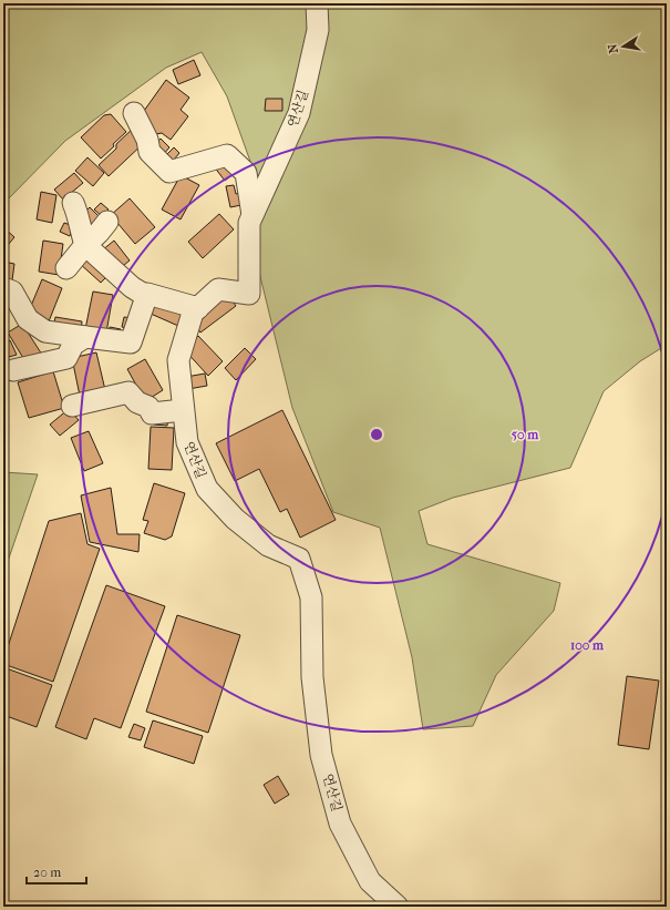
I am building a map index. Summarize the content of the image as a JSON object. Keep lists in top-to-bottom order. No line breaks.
{"streets":{"street":["연산길"]},"scale_bar":"20 m","north":"left","rings":["50 m","100 m"]}
